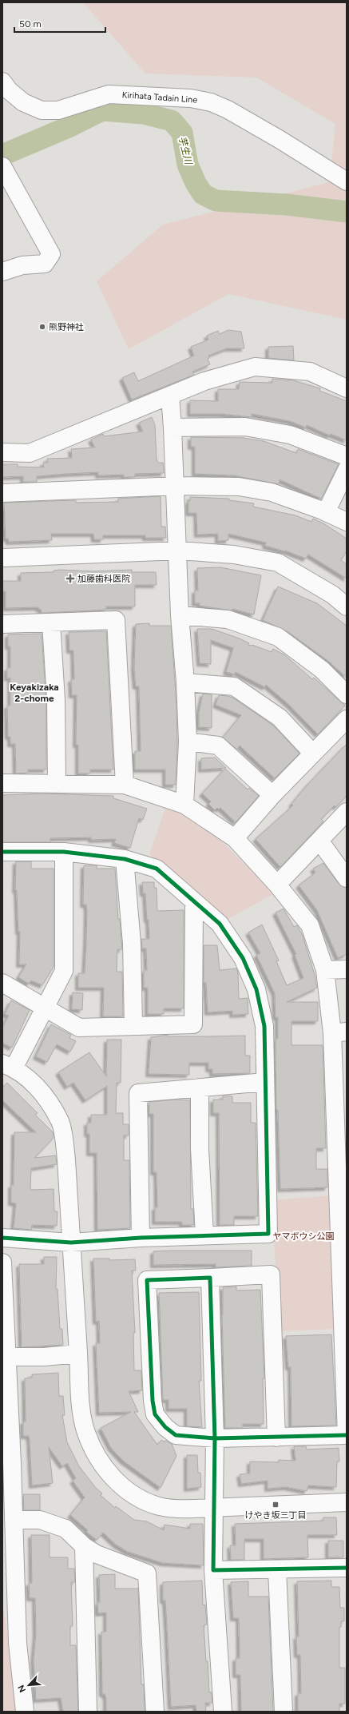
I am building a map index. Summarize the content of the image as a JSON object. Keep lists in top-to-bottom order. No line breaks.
{"streets":{"street":["Kirihata Tadain Line"]},"districts":["Keyakizaka 2-chome"],"water":["芋生川"],"parks":["ヤマボウシ公園"],"places":{"other":["熊野神社"],"health":["加藤歯科医院"],"transit":["けやき坂三丁目"]},"scale_bar":"50 m","north":"bottom left"}
